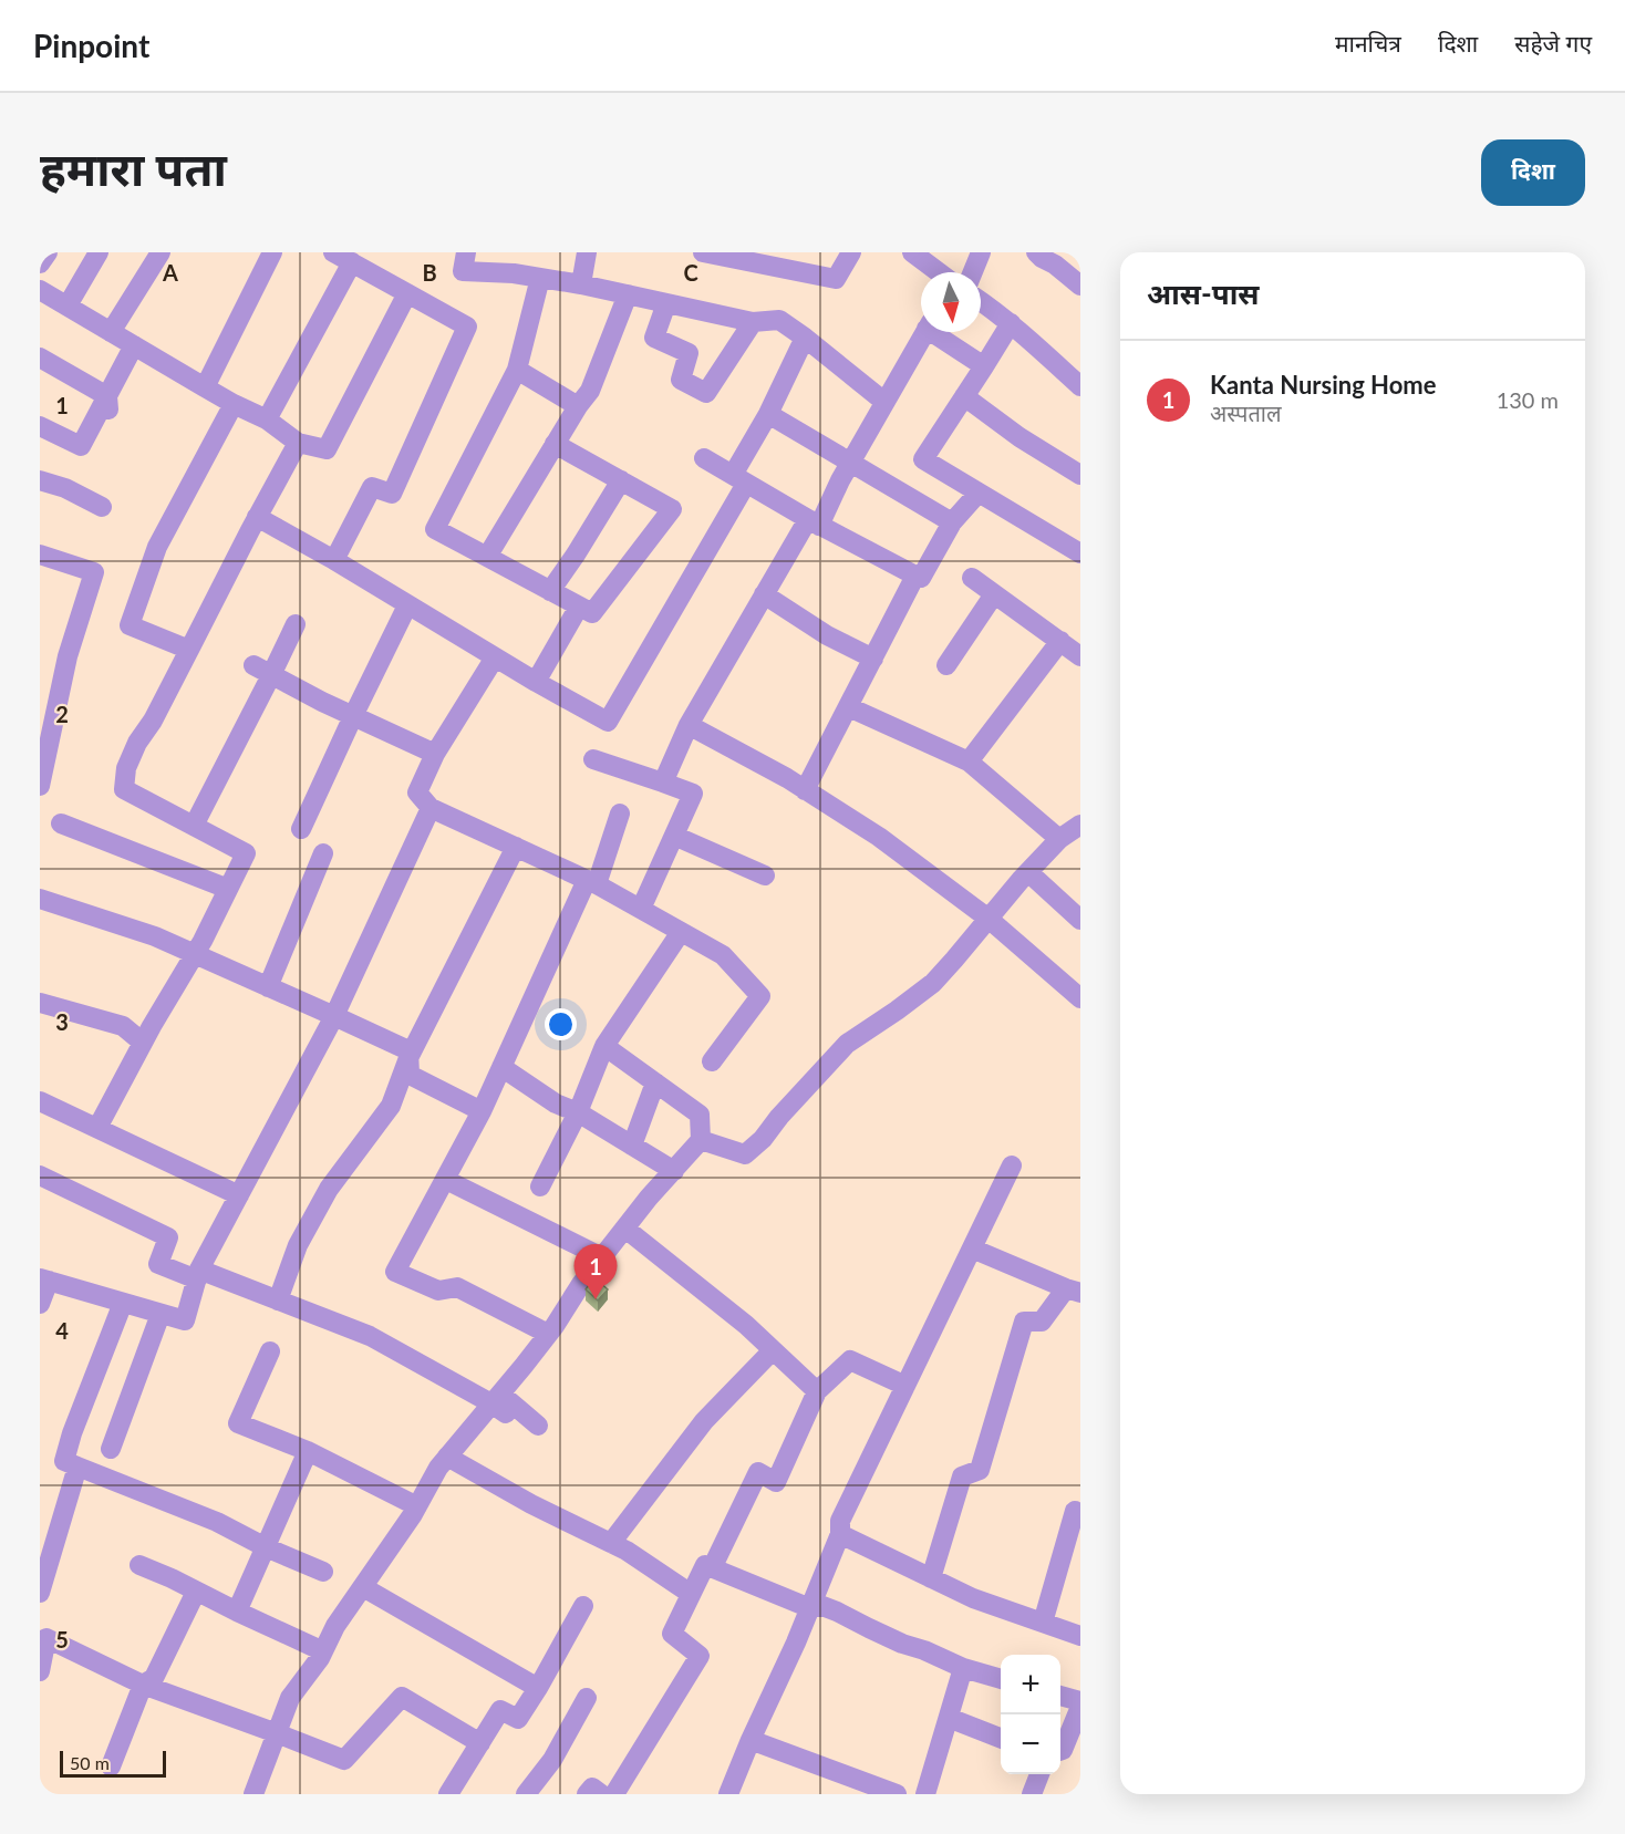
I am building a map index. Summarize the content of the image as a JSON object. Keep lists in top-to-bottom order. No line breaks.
{"scale_bar":"50 m","north":"bottom","page":{"header":"Pinpoint","nav":["मानचित्र","दिशा","सहेजे गए"],"buttons":"दिशा","title":"हमारा पता","heading":"आस-पास","list":[{"mark":"1","name":"Kanta Nursing Home","note":"अस्पताल","value":"130 m"}],"pins":"1","map_buttons":["+","−"],"scale":"50 m"},"grid":{"columns":["A","B","C"],"rows":["1","2","3","4","5"]}}
